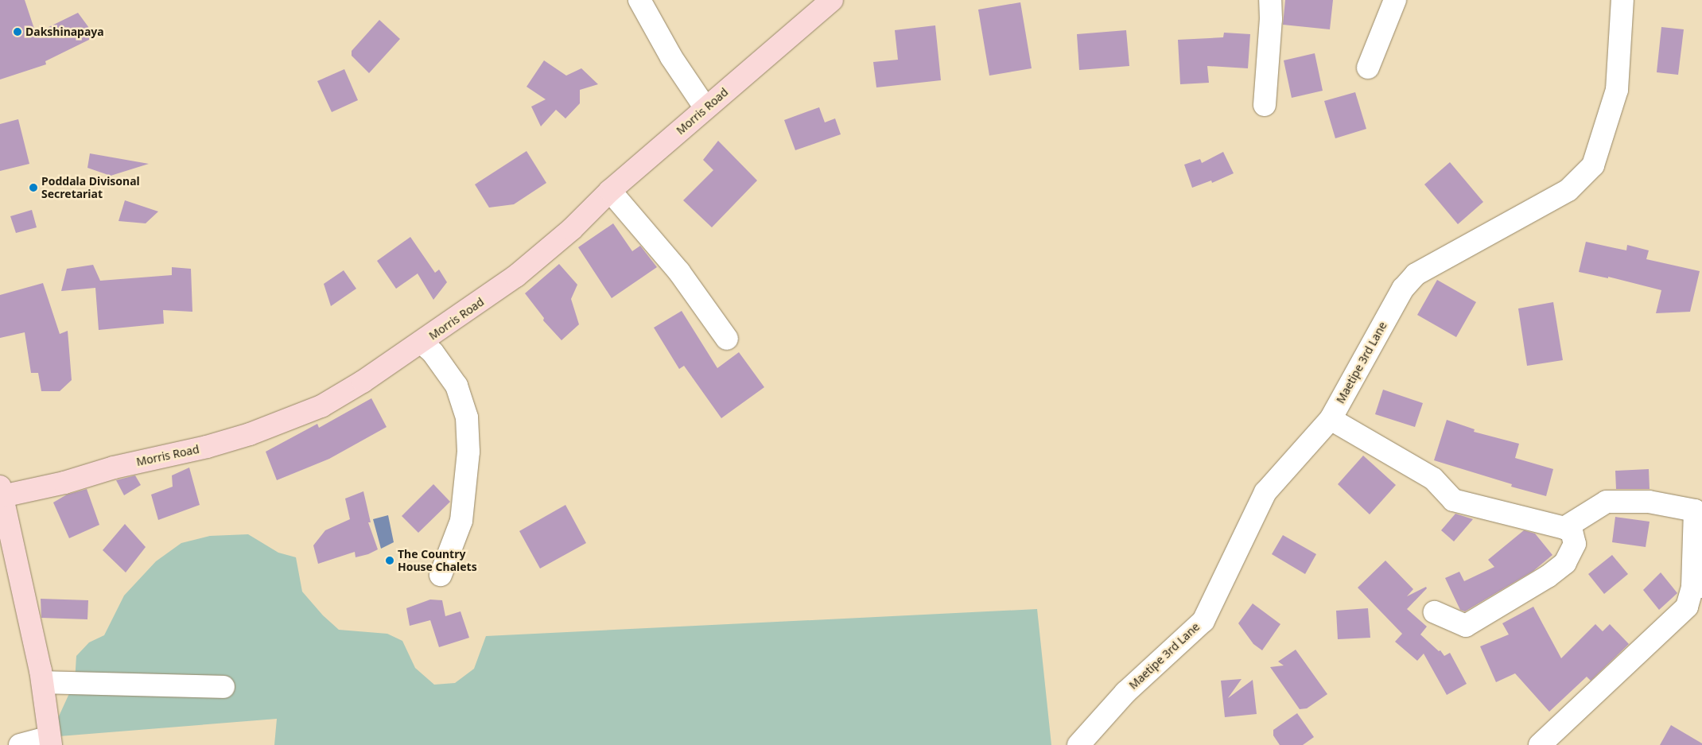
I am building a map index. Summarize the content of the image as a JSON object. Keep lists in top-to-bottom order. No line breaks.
{"streets":{"main road":["Morris Road"],"street":["Maetipe 3rd Lane"]},"places":["Dakshinapaya","Poddala Divisonal Secretariat","The Country House Chalets"]}
